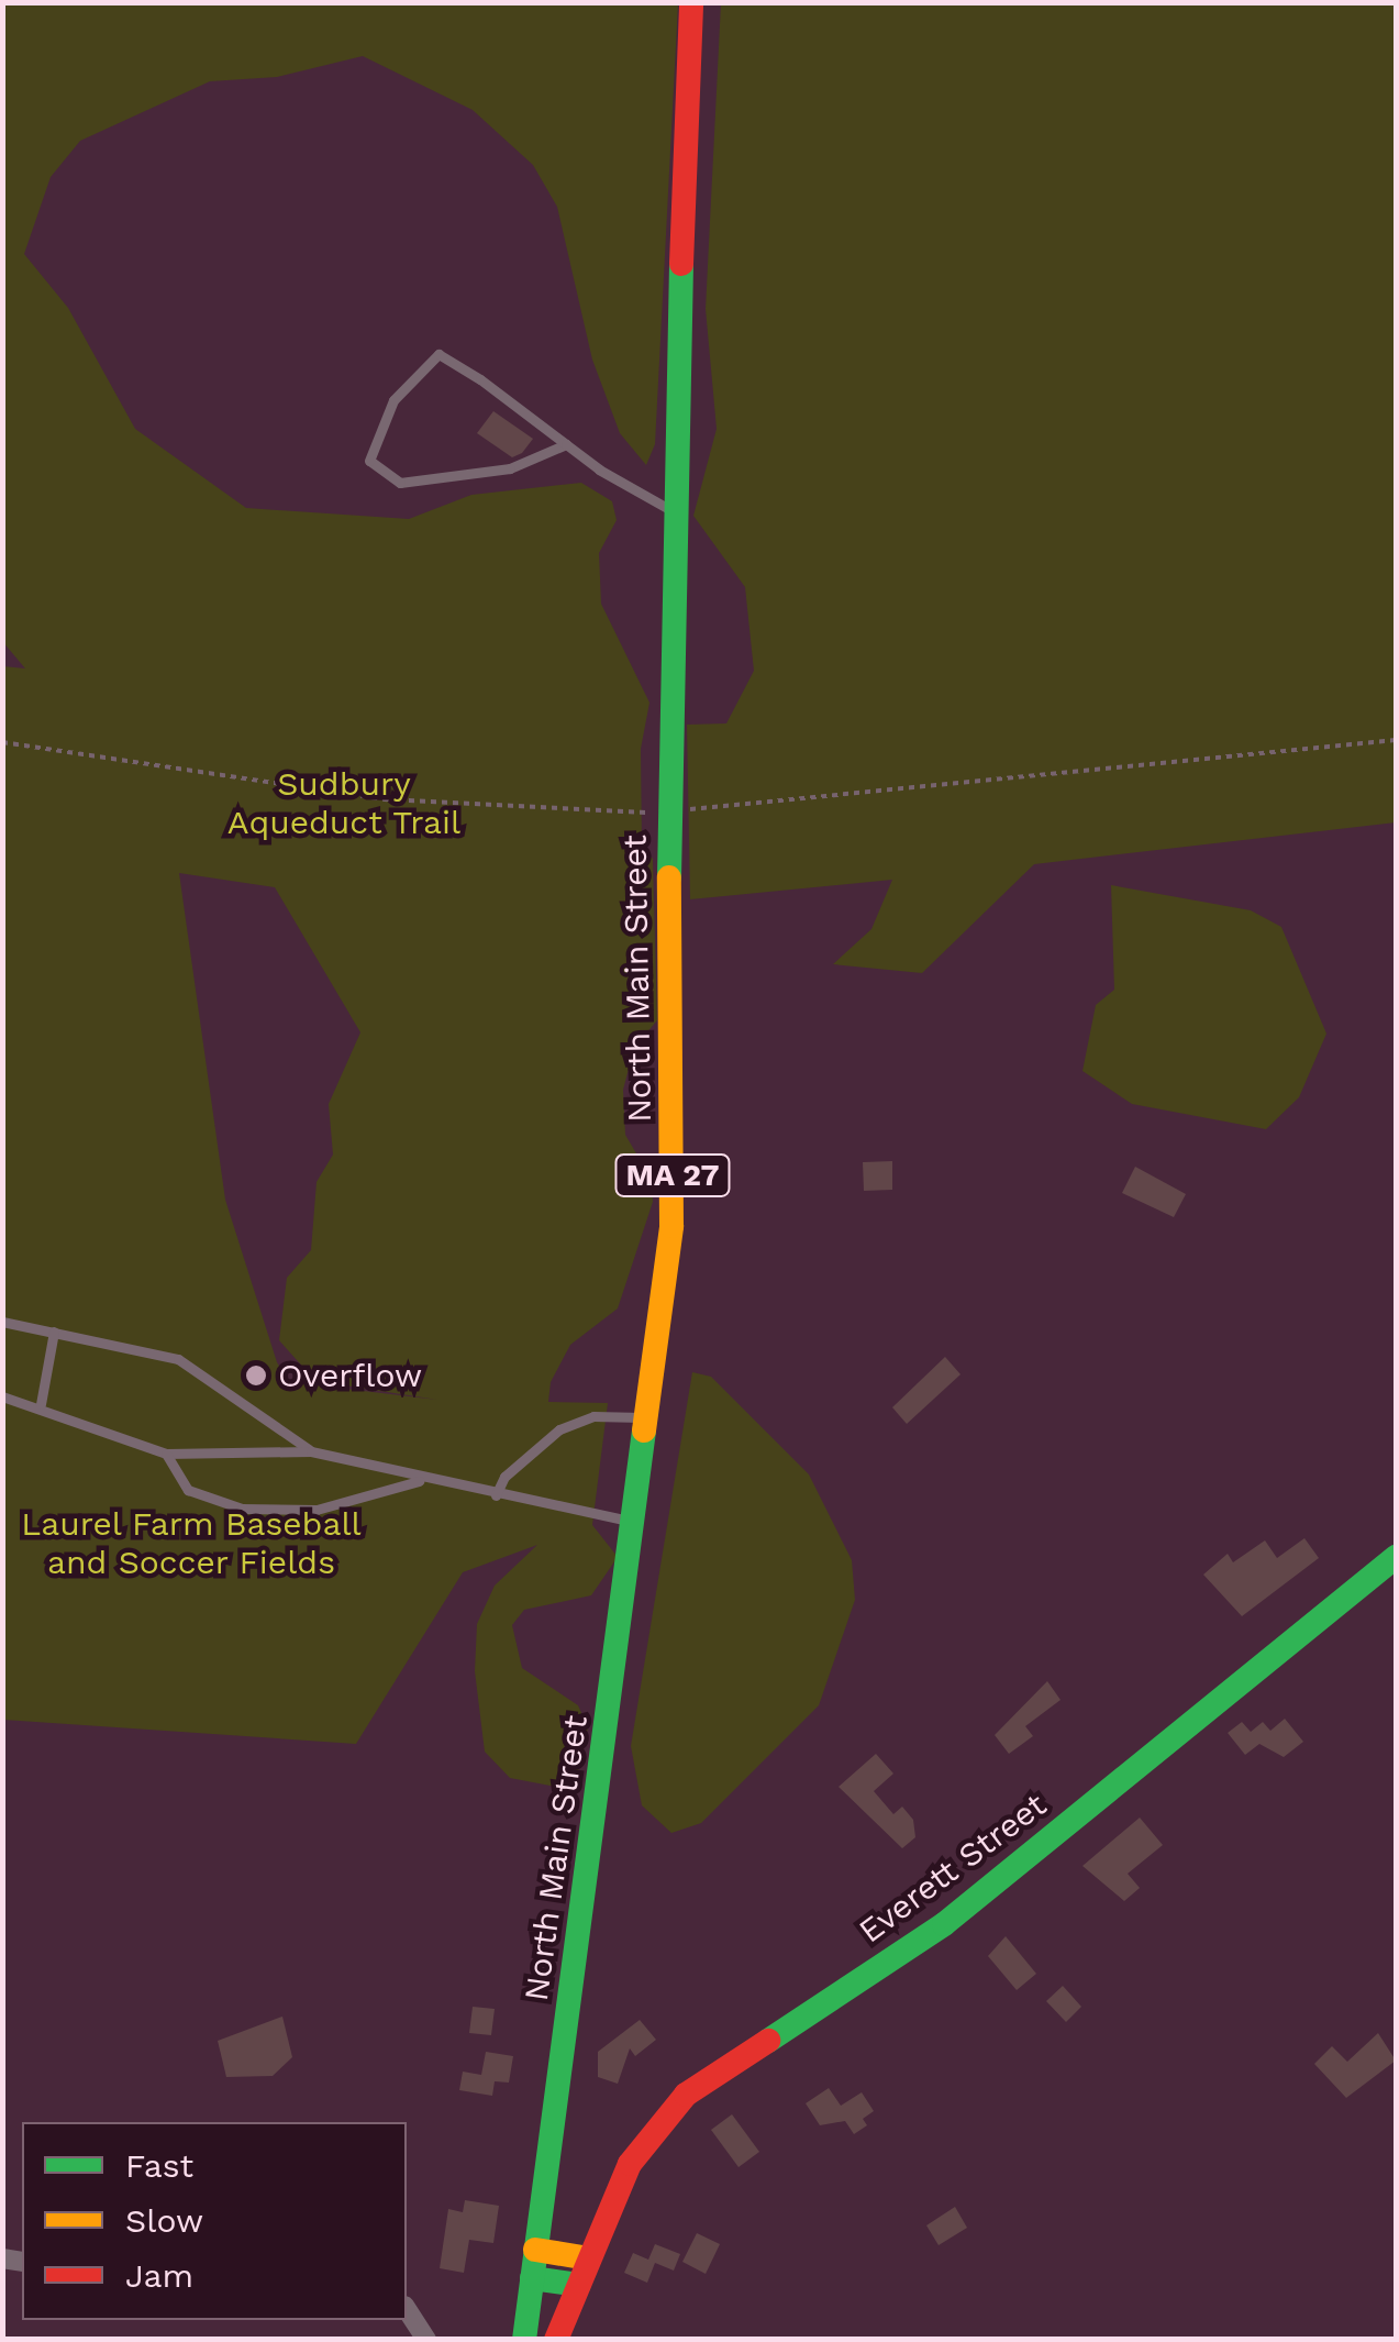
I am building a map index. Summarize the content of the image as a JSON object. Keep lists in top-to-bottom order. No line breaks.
{"streets":{"main road":["North Main Street","MA 27","Everett Street"]},"parks":["Sudbury Aqueduct Trail","Laurel Farm Baseball and Soccer Fields"],"places":["Overflow"],"legend":["Fast","Slow","Jam"]}
